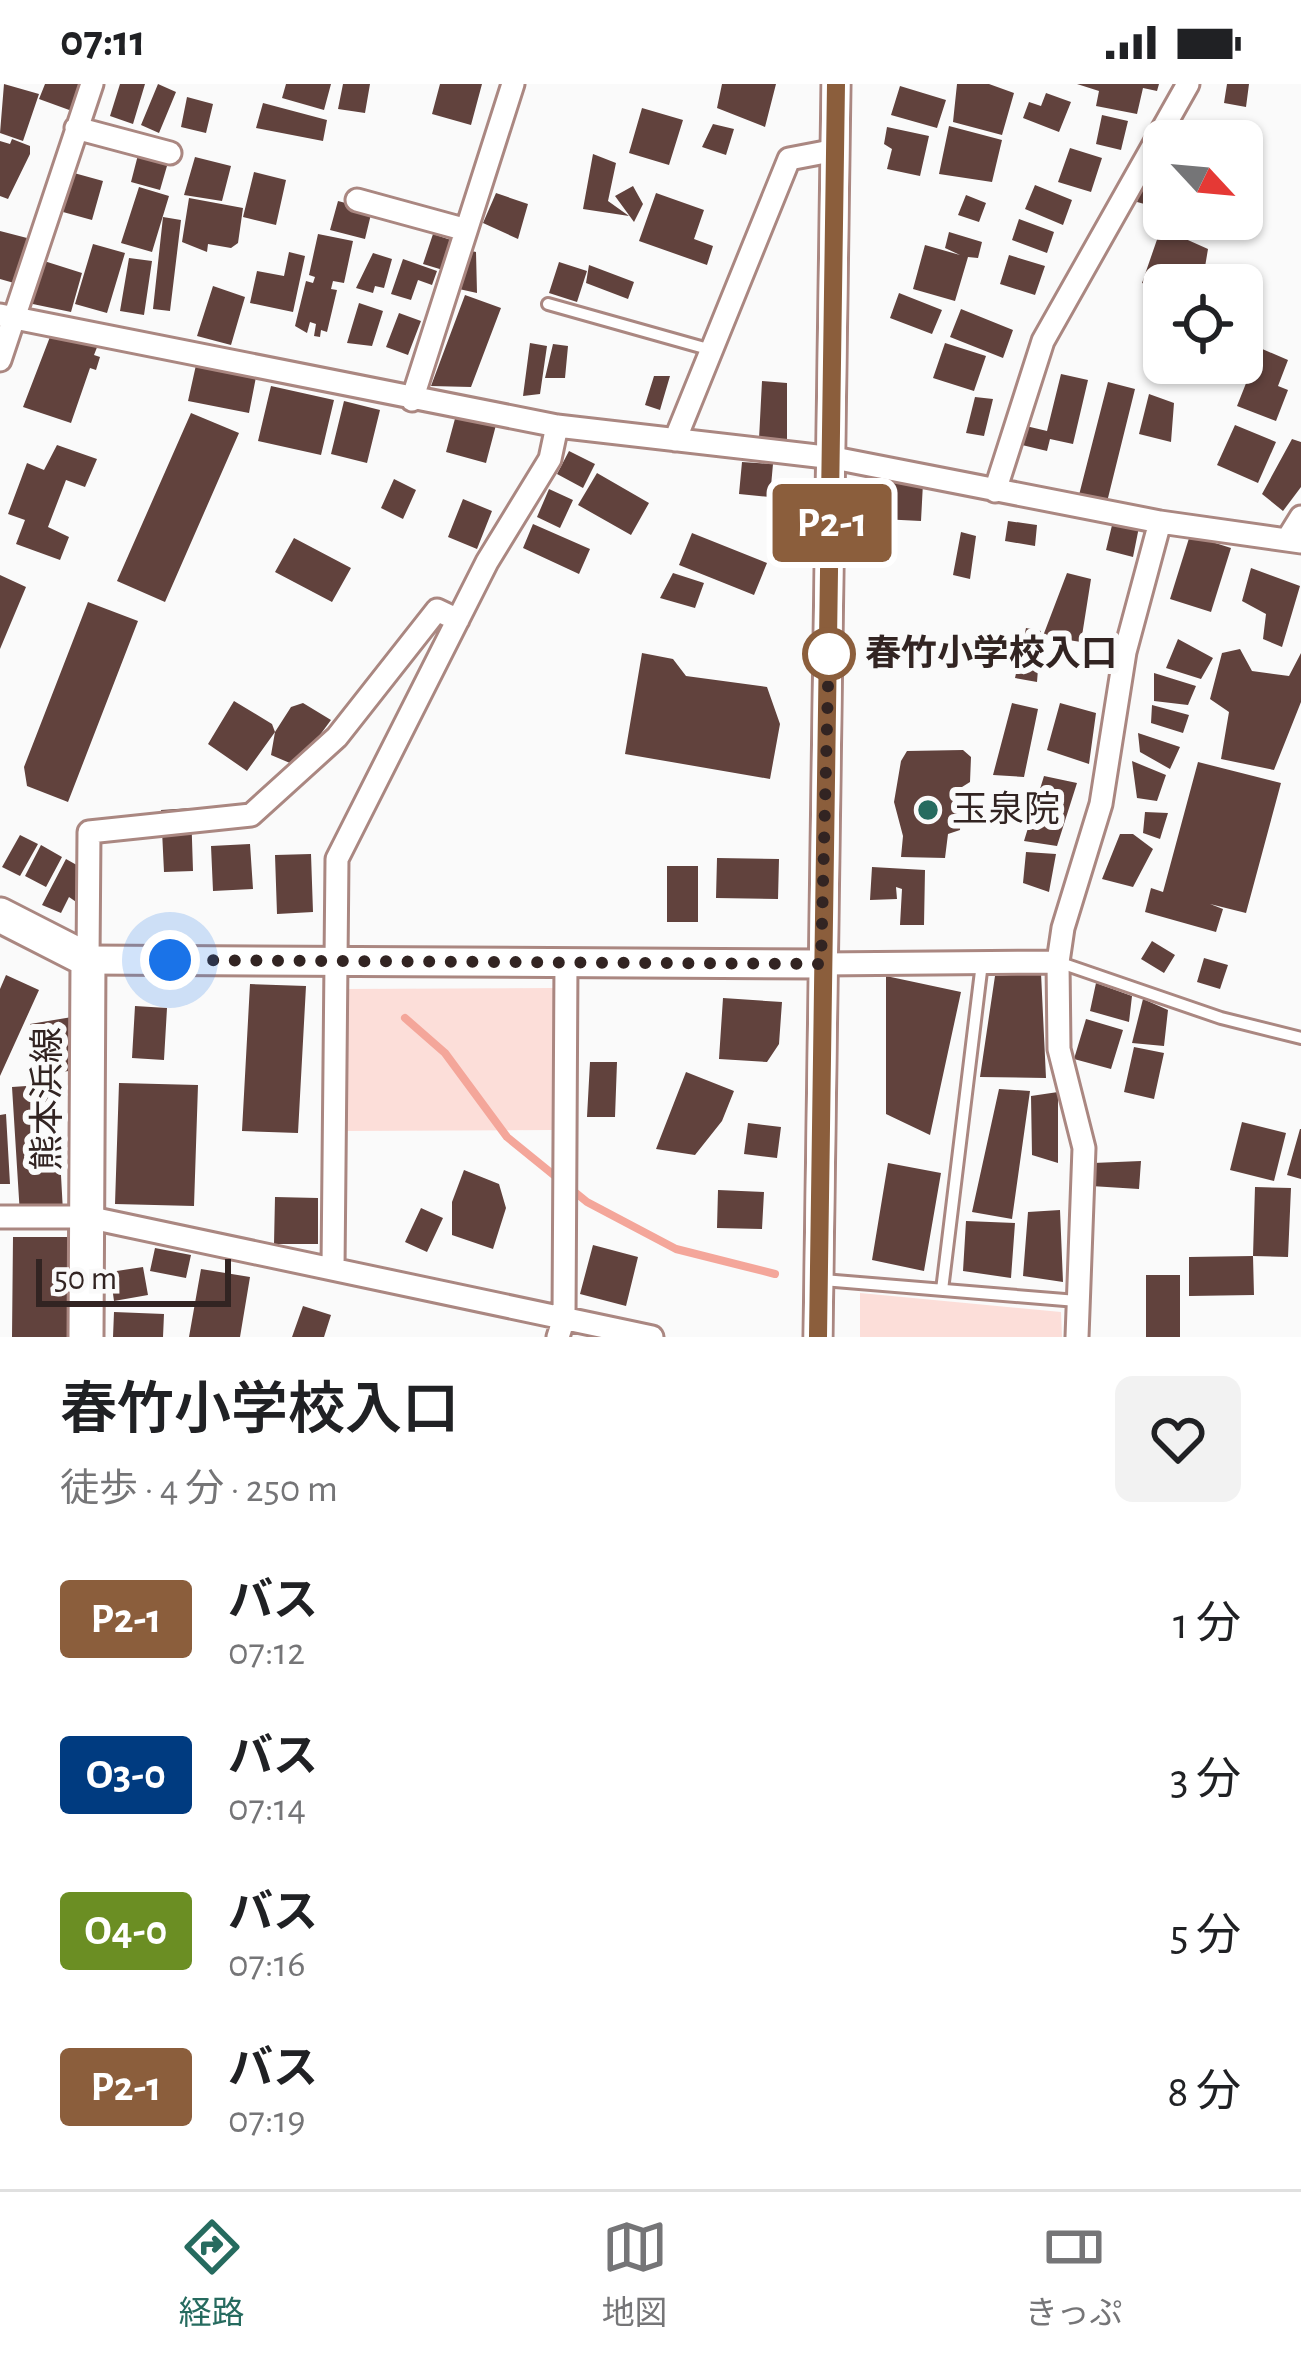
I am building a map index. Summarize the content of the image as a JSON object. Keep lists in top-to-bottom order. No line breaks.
{"streets":{"main road":["熊本浜線"]},"places":["春竹小学校入口","玉泉院"],"lines":["bus line P2-1"],"scale_bar":"50 m","north":"bottom right","page":{"status":"07:11","on_map":"P2-1","scale":"50 m","heading":["春竹小学校入口","徒歩 · 4 分 · 250 m"],"list":[{"mark":"P2-1","name":"バス","note":"07:12","value":"1 分"},{"mark":"O3-0","name":"バス","note":"07:14","value":"3 分"},{"mark":"O4-0","name":"バス","note":"07:16","value":"5 分"},{"mark":"P2-1","name":"バス","note":"07:19","value":"8 分"}],"tabs":["経路","地図","きっぷ"]}}
